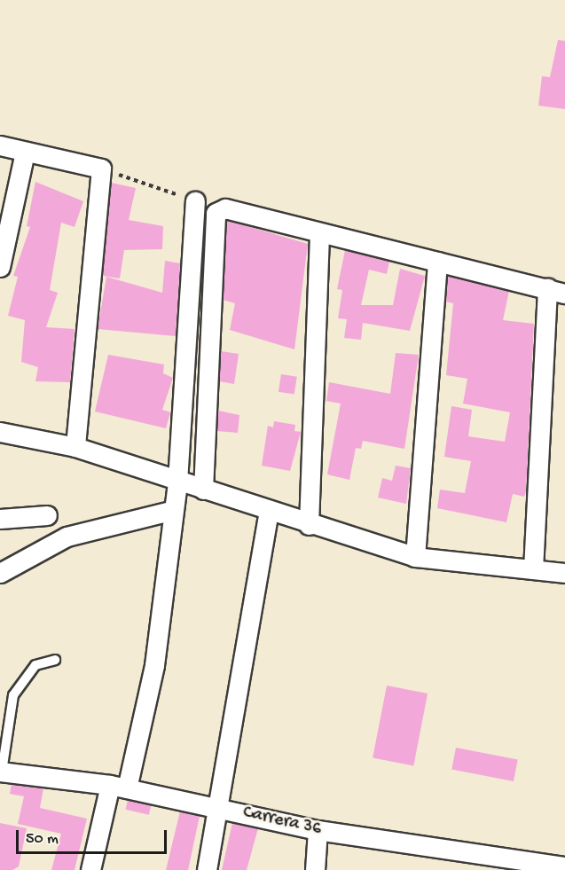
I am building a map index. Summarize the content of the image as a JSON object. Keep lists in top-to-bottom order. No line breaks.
{"streets":{"street":["Carrera 36"]},"scale_bar":"50 m"}
